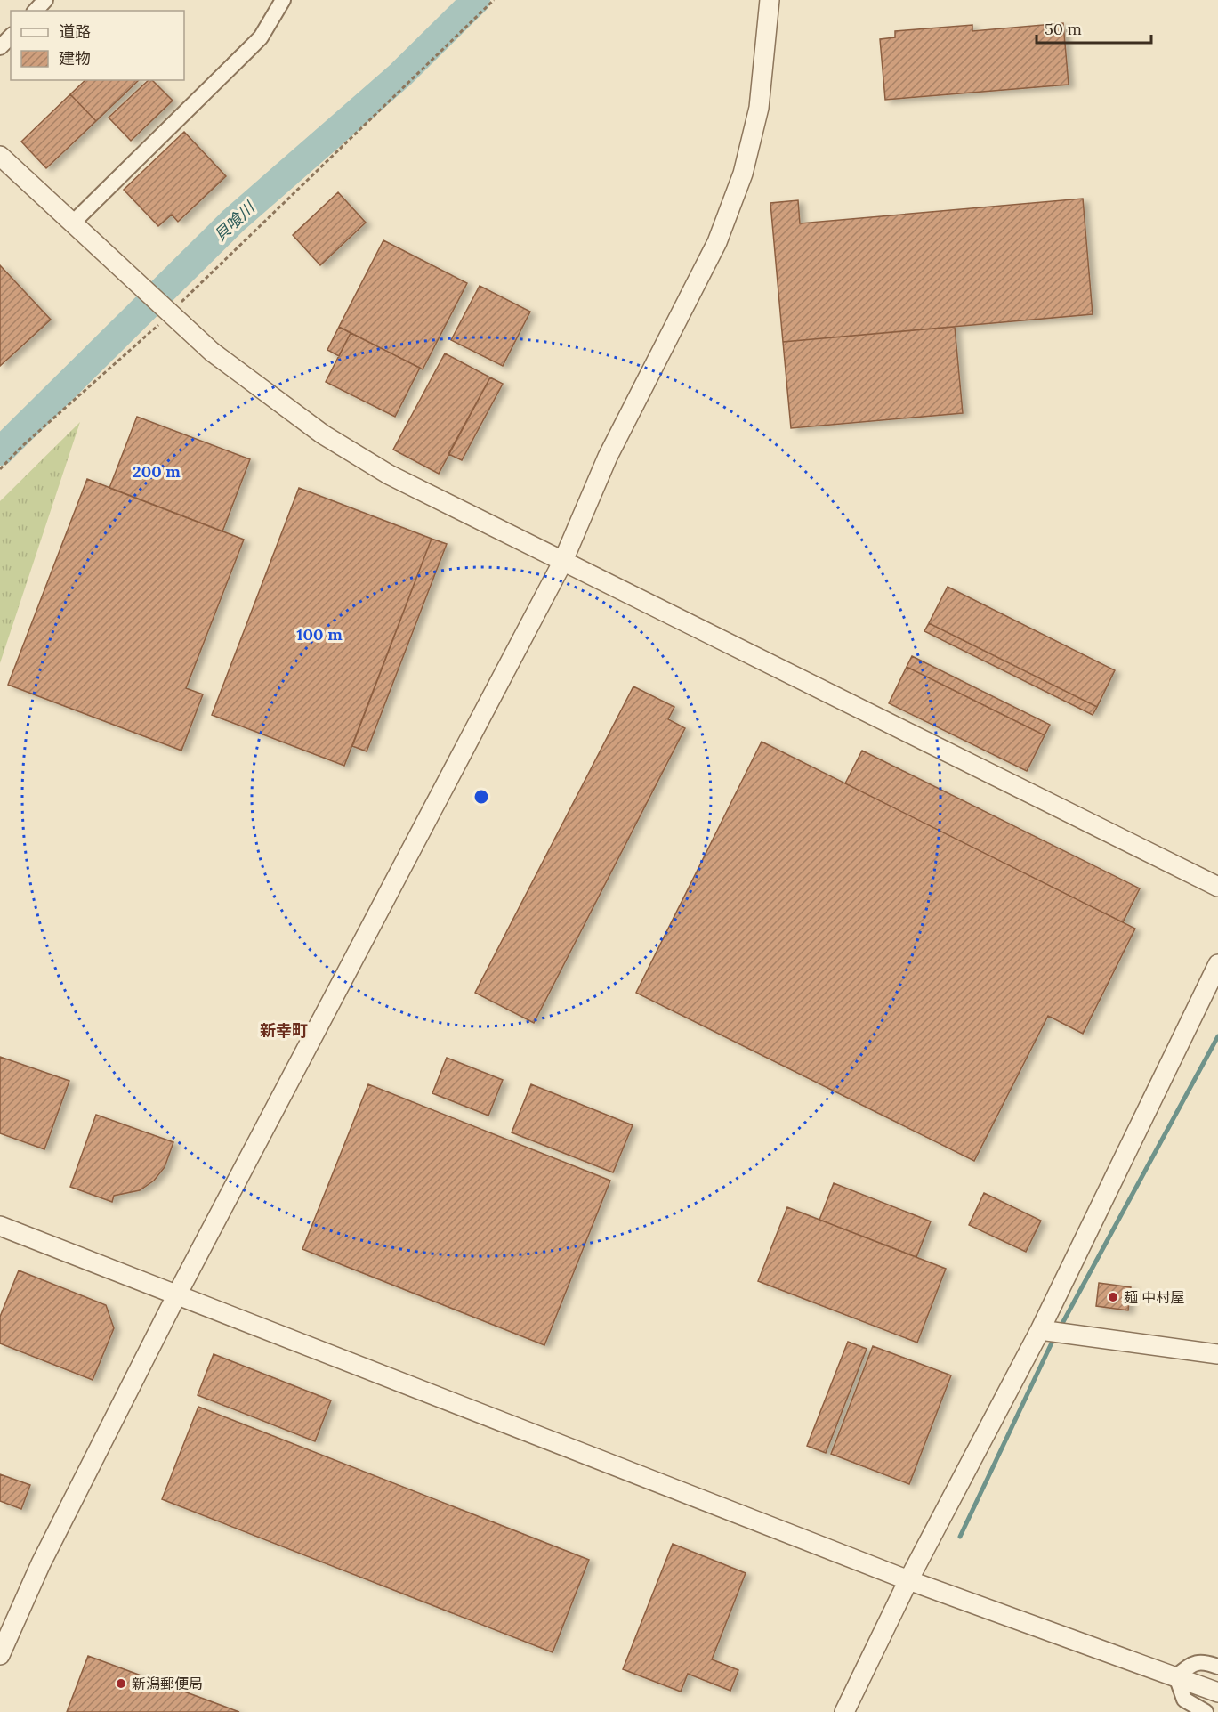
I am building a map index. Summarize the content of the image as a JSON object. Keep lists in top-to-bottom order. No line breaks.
{"districts":["新幸町"],"water":["貝喰川"],"places":["麺 中村屋","新潟郵便局"],"legend":["道路","建物"],"scale_bar":"50 m","rings":["200 m","100 m"]}
